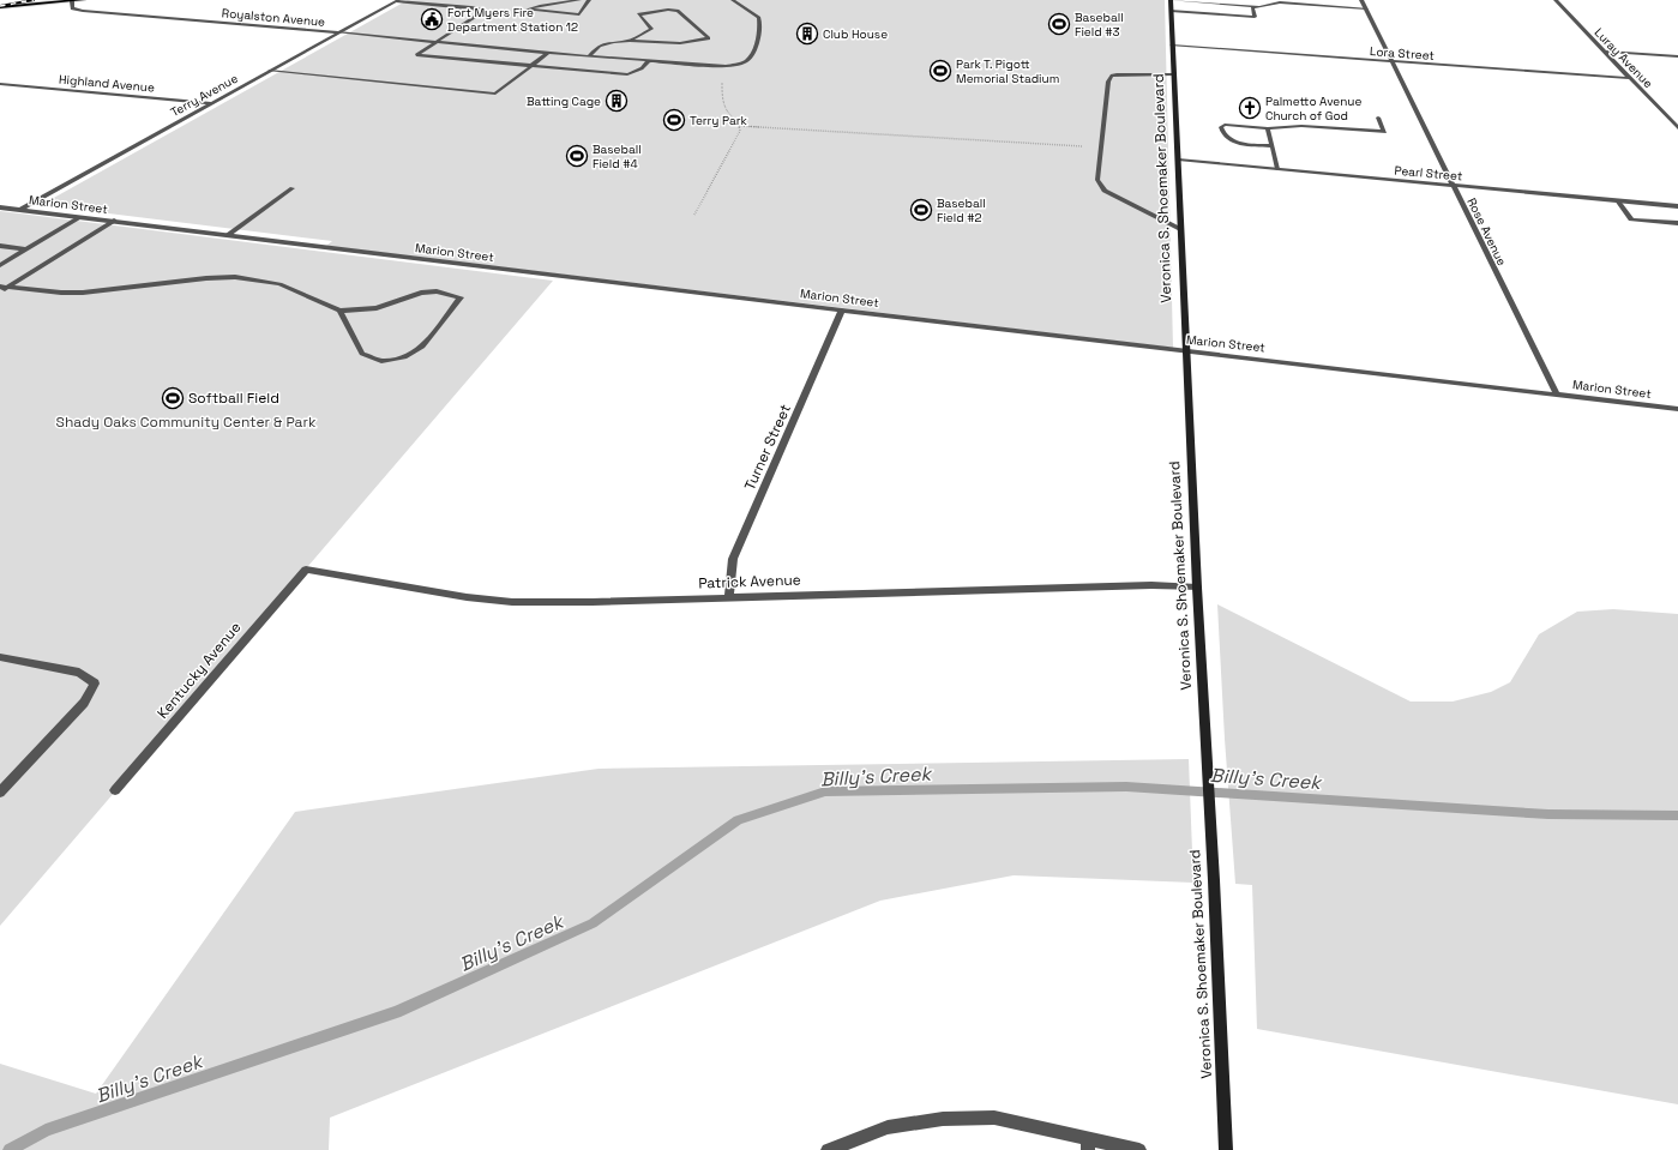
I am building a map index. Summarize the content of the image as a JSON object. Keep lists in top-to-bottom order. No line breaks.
{"streets":{"street":["Royalston Avenue","Lora Street","Luray Avenue","Highland Avenue","Terry Avenue","Pearl Street","Veronica S. Shoemaker Boulevard","Marion Street","Rose Avenue","Turner Street","Patrick Avenue","Kentucky Avenue"]},"crossings":[["Royalston Avenue","Terry Avenue"],["Lora Street","Luray Avenue"],["Lora Street","Veronica S. Shoemaker Boulevard"],["Lora Street","Rose Avenue"],["Highland Avenue","Terry Avenue"],["Terry Avenue","Marion Street"],["Pearl Street","Veronica S. Shoemaker Boulevard"],["Pearl Street","Rose Avenue"],["Veronica S. Shoemaker Boulevard","Marion Street"],["Veronica S. Shoemaker Boulevard","Patrick Avenue"],["Marion Street","Rose Avenue"],["Marion Street","Turner Street"],["Turner Street","Patrick Avenue"],["Patrick Avenue","Kentucky Avenue"]],"water":["Billy's Creek"],"parks":["Shady Oaks Community Center & Park"],"places":{"public building":["Fort Myers Fire Department Station 12"],"sports":["Baseball Field #3","Park T. Pigott Memorial Stadium","Terry Park","Baseball Field #4","Baseball Field #2","Softball Field"],"building":["Club House","Batting Cage"],"church":["Palmetto Avenue Church of God"]}}
